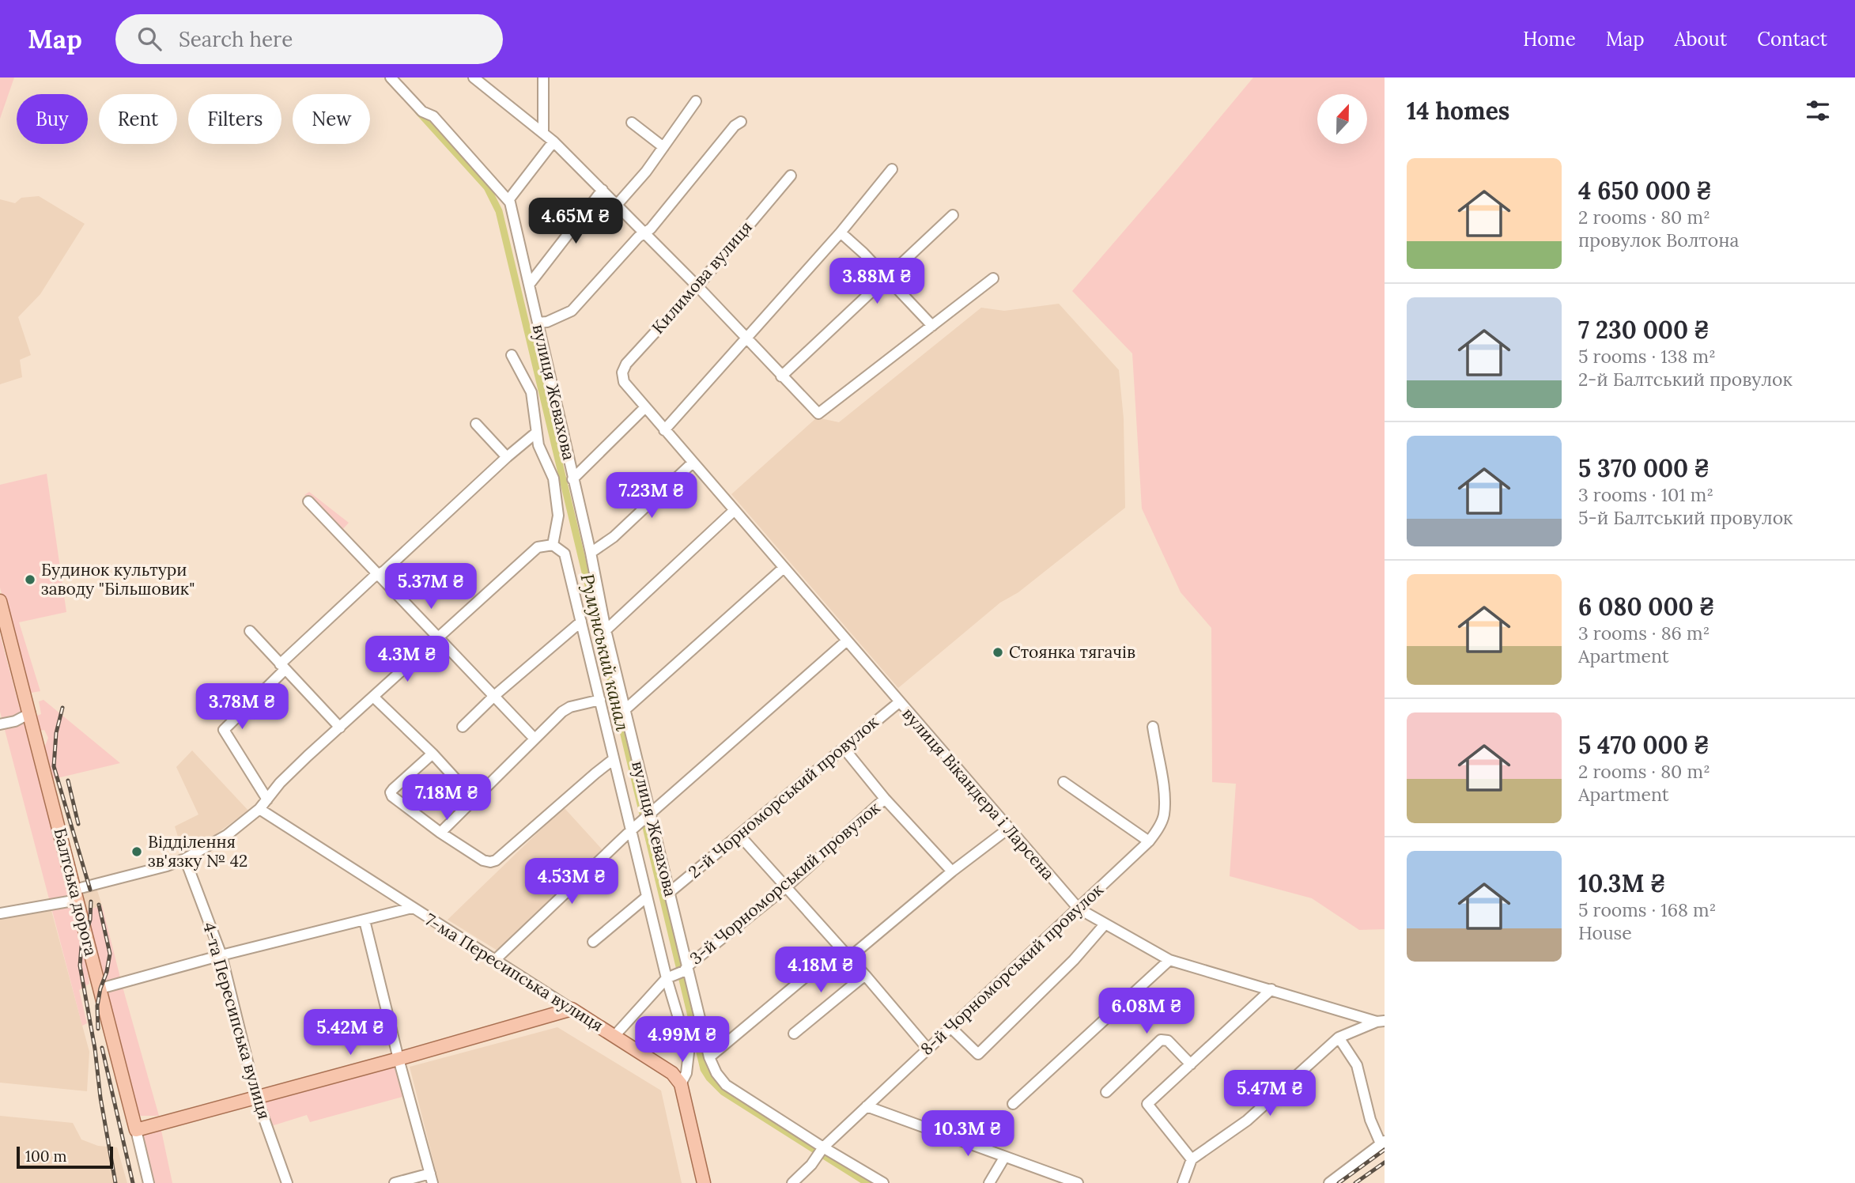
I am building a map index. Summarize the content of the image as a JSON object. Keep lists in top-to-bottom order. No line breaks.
{"streets":{"main road":["Балтська дорога","7-ма Пересипська вулиця"],"street":["Килимова вулиця","вулиця Жевахова","вулиця Вікандера і Ларсена","2-й Чорноморський провулок","3-й Чорноморський провулок","8-й Чорноморський провулок","4-та Пересипська вулиця"]},"crossings":[["Килимова вулиця","вулиця Вікандера і Ларсена"],["вулиця Жевахова","2-й Чорноморський провулок"],["вулиця Жевахова","3-й Чорноморський провулок"],["вулиця Жевахова","8-й Чорноморський провулок"],["вулиця Вікандера і Ларсена","2-й Чорноморський провулок"],["вулиця Вікандера і Ларсена","8-й Чорноморський провулок"],["3-й Чорноморський провулок","7-ма Пересипська вулиця"]],"water":["Румунський канал"],"places":["Будинок культури заводу \"Більшовик\"","Стоянка тягачів","Відділення зв'язку № 42"],"scale_bar":"100 m","north":"top","page":{"header":"Map","search":"Search here","nav":["Home","Map","About","Contact"],"heading":"14 homes","chip":["Buy","Rent","Filters","New"],"list":[{"name":"4 650 000 ₴","note":"2 rooms · 80 m² · провулок Волтона"},{"name":"7 230 000 ₴","note":"5 rooms · 138 m² · 2-й Балтський провулок"},{"name":"5 370 000 ₴","note":"3 rooms · 101 m² · 5-й Балтський провулок"},{"name":"6 080 000 ₴","note":"3 rooms · 86 m² · Apartment"},{"name":"5 470 000 ₴","note":"2 rooms · 80 m² · Apartment"},{"name":"10.3M ₴","note":"5 rooms · 168 m² · House"}],"price":["4.65M ₴","3.88M ₴","7.23M ₴","5.37M ₴","4.3M ₴","3.78M ₴","7.18M ₴","4.53M ₴","4.18M ₴","6.08M ₴","5.42M ₴","4.99M ₴","5.47M ₴","10.3M ₴"],"scale":"100 m"}}
